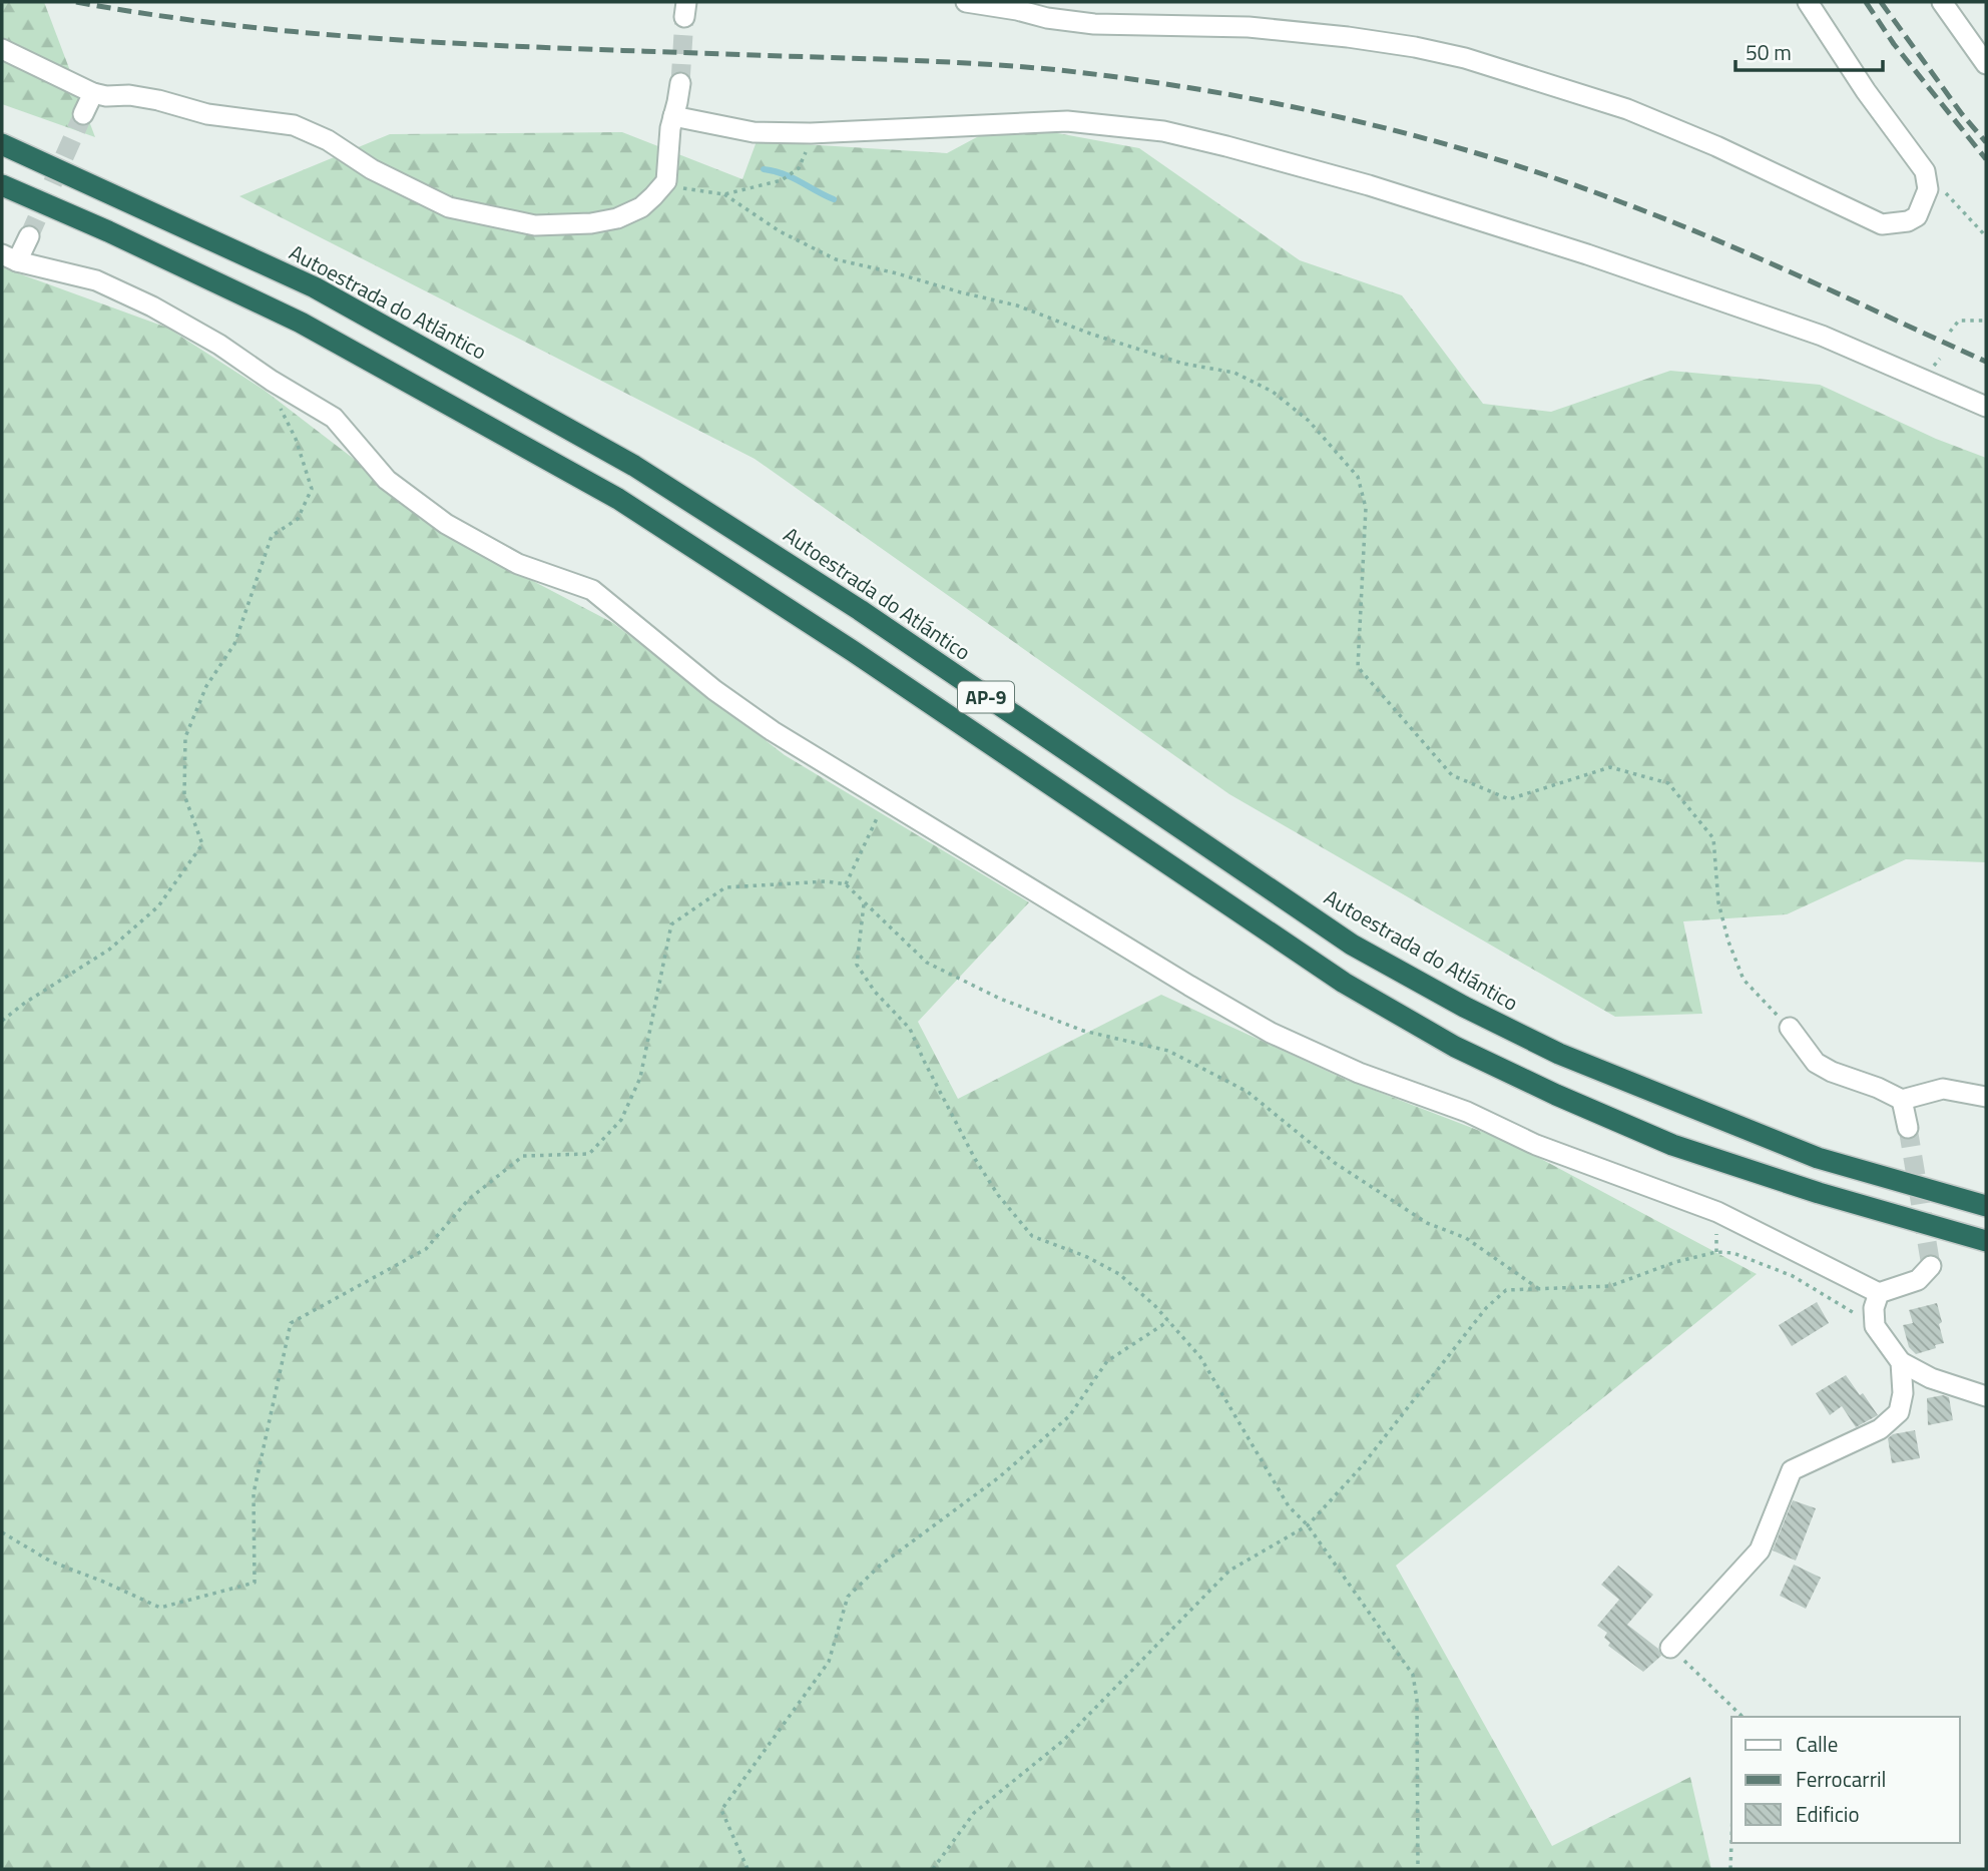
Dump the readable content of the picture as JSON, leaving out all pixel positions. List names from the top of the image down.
{
  "streets": {
    "highway": ["Autoestrada do Atlántico", "AP-9"]
  },
  "legend": ["Calle", "Ferrocarril", "Edificio"],
  "scale_bar": "50 m"
}
